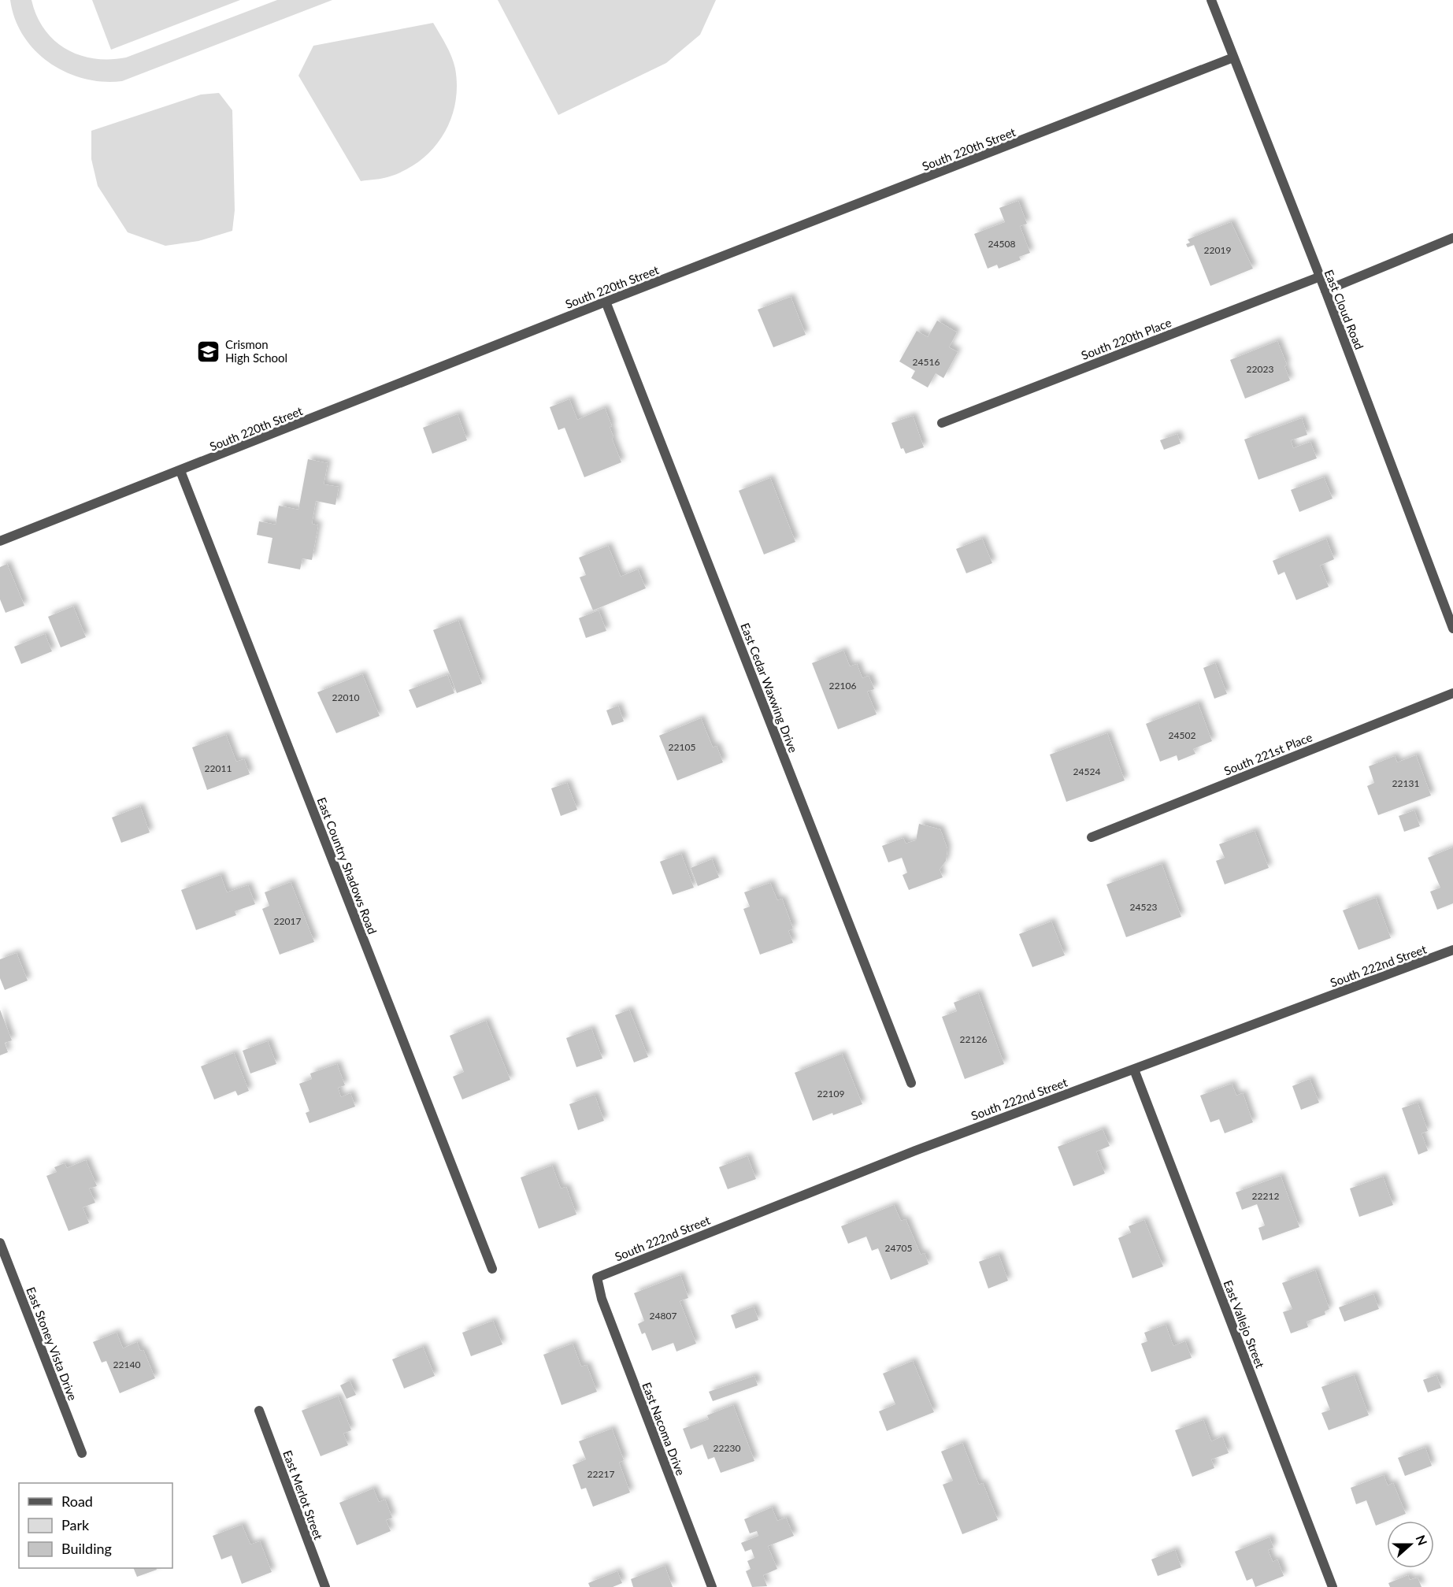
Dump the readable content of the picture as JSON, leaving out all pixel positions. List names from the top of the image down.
{
  "streets": {
    "street": [
      "South 220th Street",
      "East Cloud Road",
      "South 220th Place",
      "East Cedar Waxwing Drive",
      "South 221st Place",
      "East Country Shadows Road",
      "South 222nd Street",
      "East Vallejo Street",
      "East Stoney Vista Drive",
      "East Nacoma Drive",
      "East Merlot Street"
    ]
  },
  "crossings": [
    ["South 220th Street", "East Cloud Road"],
    ["South 220th Street", "East Cedar Waxwing Drive"],
    ["South 220th Street", "East Country Shadows Road"],
    ["East Cloud Road", "South 220th Place"],
    ["South 222nd Street", "East Vallejo Street"],
    ["South 222nd Street", "East Nacoma Drive"]
  ],
  "places": {
    "school or university": ["Crismon High School"]
  },
  "house_numbers": [
    "24508",
    "22019",
    "24516",
    "22023",
    "22106",
    "22010",
    "24502",
    "22105",
    "22011",
    "24524",
    "22131",
    "24523",
    "22017",
    "22126",
    "22109",
    "22212",
    "24705",
    "24807",
    "22140",
    "22230",
    "22217"
  ],
  "legend": ["Road", "Park", "Building"],
  "north": "right"
}
